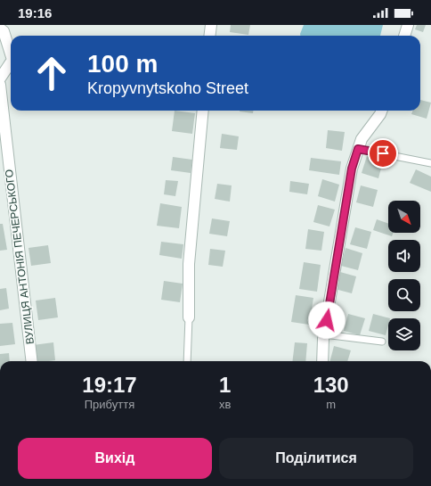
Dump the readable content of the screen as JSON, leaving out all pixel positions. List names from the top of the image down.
{
  "streets": {
    "street": ["ВУЛИЦЯ АНТОНІЯ ПЕЧЕРСЬКОГО"]
  },
  "north": "bottom right",
  "page": {
    "status": "19:16",
    "turn": ["100 m", "Kropyvnytskoho Street"],
    "eta": [
      "19:17",
      "Прибуття",
      "1",
      "хв",
      "130",
      "m"
    ],
    "buttons": ["Вихід", "Поділитися"]
  }
}
